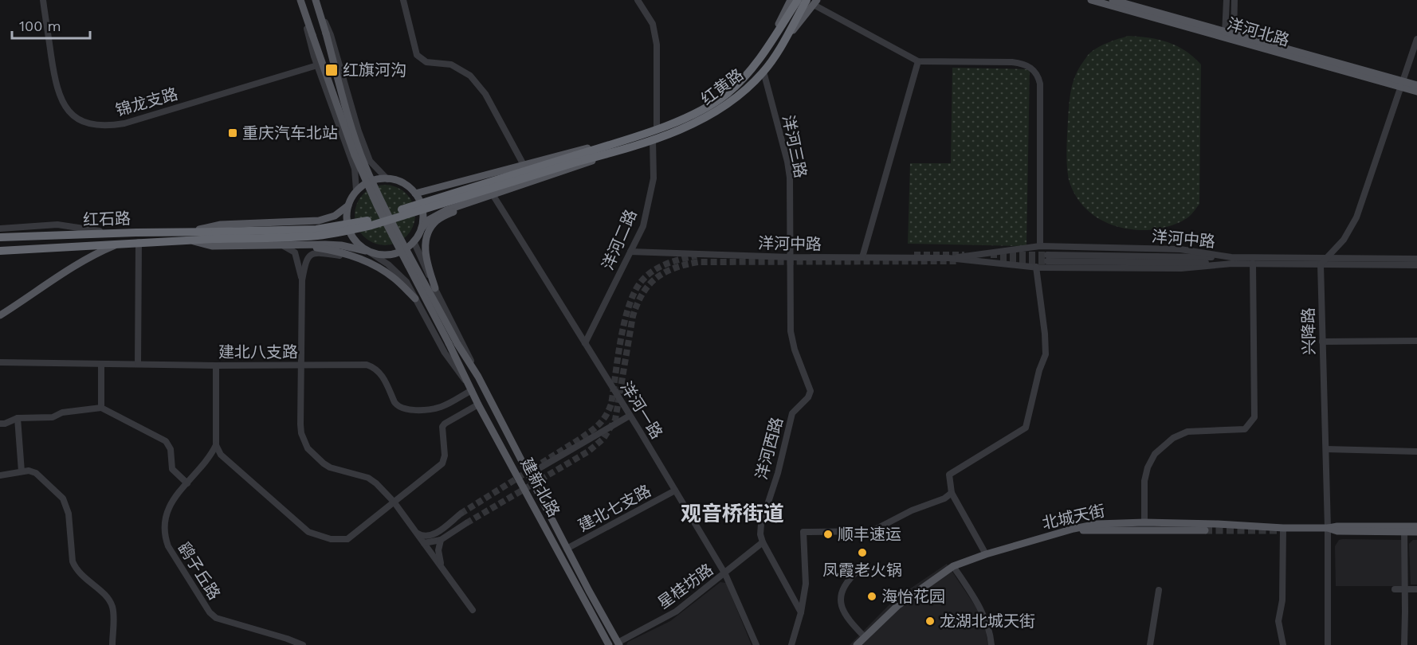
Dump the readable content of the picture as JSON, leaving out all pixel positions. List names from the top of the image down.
{
  "streets": {
    "highway": ["红黄路", "红石路"],
    "main road": ["洋河北路", "建新北路", "北城天街"],
    "street": [
      "锦龙支路",
      "洋河三路",
      "洋河中路",
      "洋河二路",
      "兴降路",
      "建北八支路",
      "洋河一路",
      "洋河西路",
      "建北七支路",
      "鹞子丘路",
      "星桂坊路"
    ]
  },
  "crossings": [
    ["红黄路", "洋河三路"],
    ["红黄路", "红石路"],
    ["红黄路", "洋河二路"],
    ["洋河三路", "洋河中路"],
    ["洋河三路", "洋河西路"],
    ["洋河中路", "洋河二路"],
    ["洋河中路", "兴降路"],
    ["洋河中路", "洋河西路"],
    ["洋河二路", "洋河一路"],
    ["兴降路", "北城天街"],
    ["建北八支路", "建新北路"],
    ["洋河一路", "建北七支路"],
    ["洋河一路", "星桂坊路"],
    ["洋河西路", "星桂坊路"],
    ["建新北路", "建北七支路"],
    ["建新北路", "星桂坊路"]
  ],
  "districts": ["观音桥街道"],
  "places": {
    "transit": ["红旗河沟", "重庆汽车北站"],
    "other": [
      "顺丰速运",
      "凤霞老火锅",
      "海怡花园",
      "龙湖北城天街"
    ]
  },
  "scale_bar": "100 m"
}
